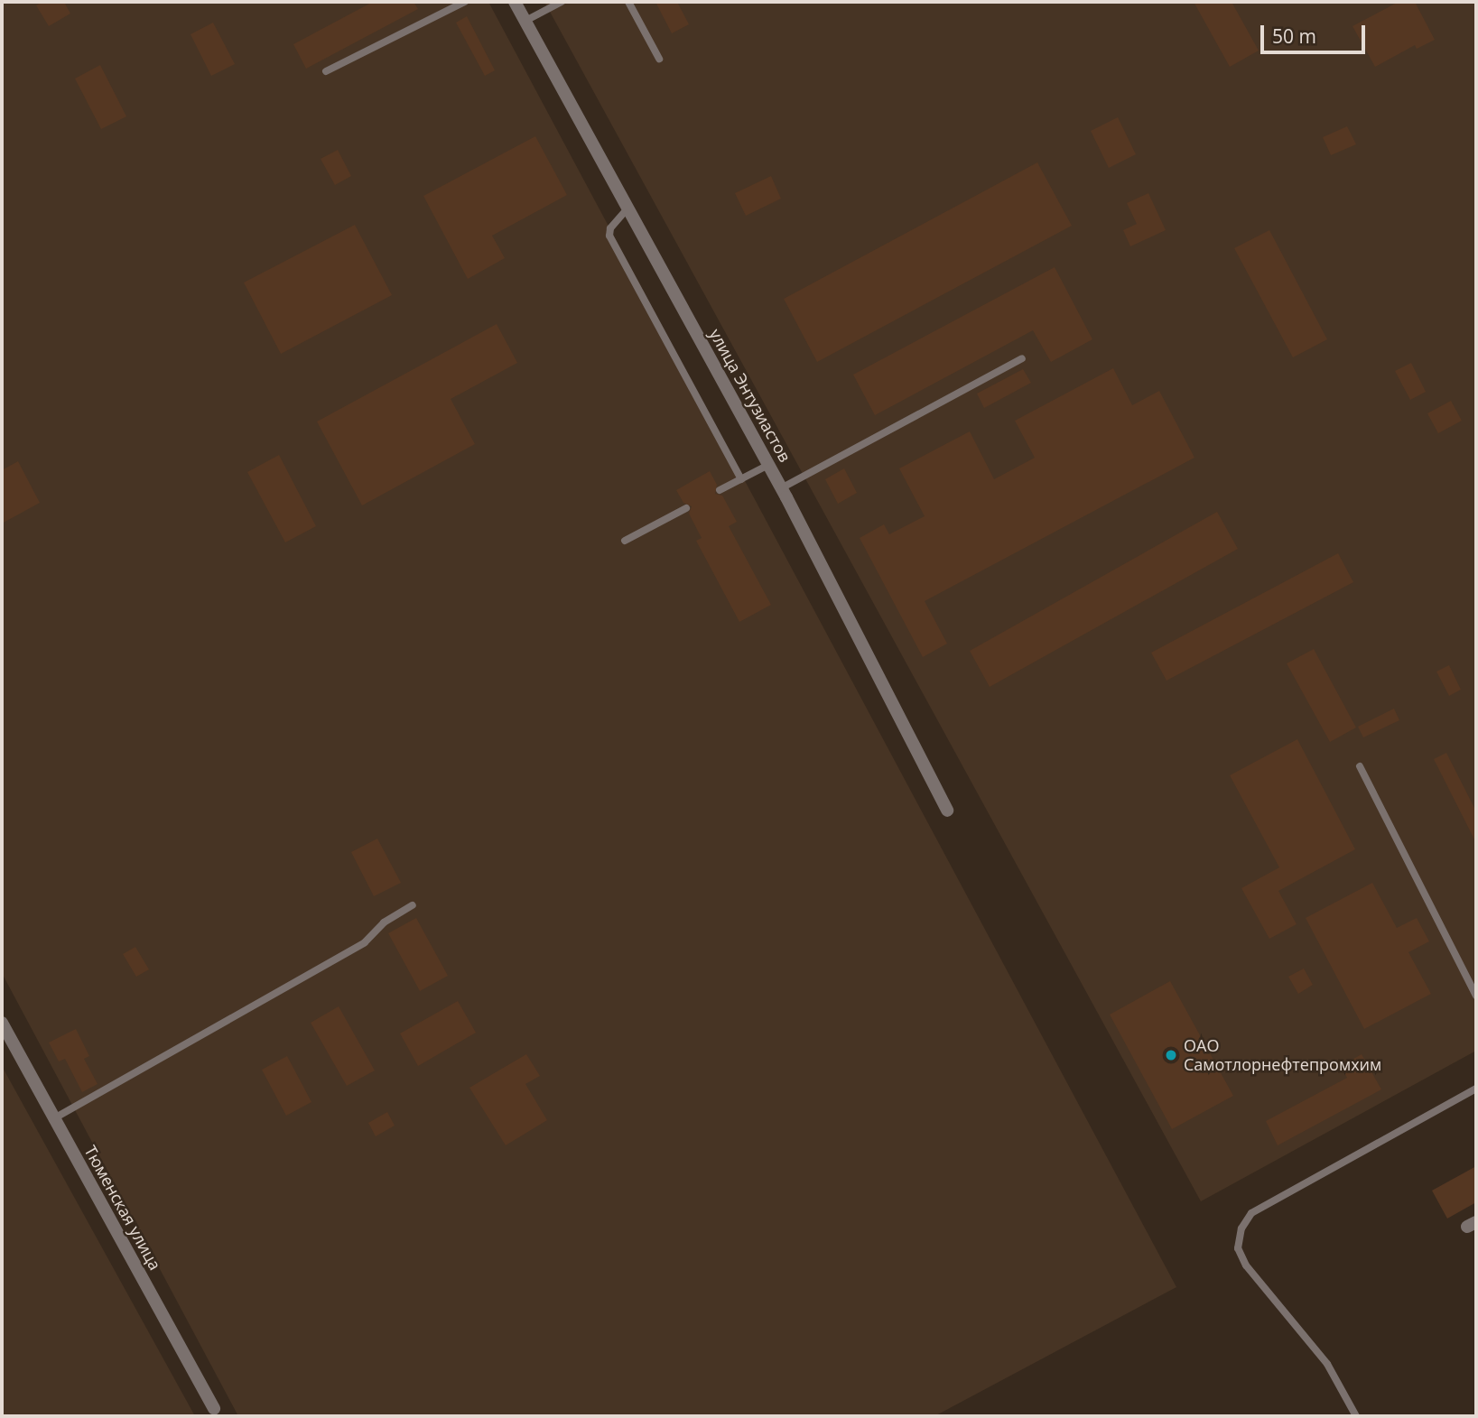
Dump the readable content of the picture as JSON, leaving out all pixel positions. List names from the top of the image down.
{
  "streets": {
    "street": ["улица Энтузиастов", "Тюменская улица"]
  },
  "places": ["ОАО Самотлорнефтепромхим"],
  "scale_bar": "50 m"
}
